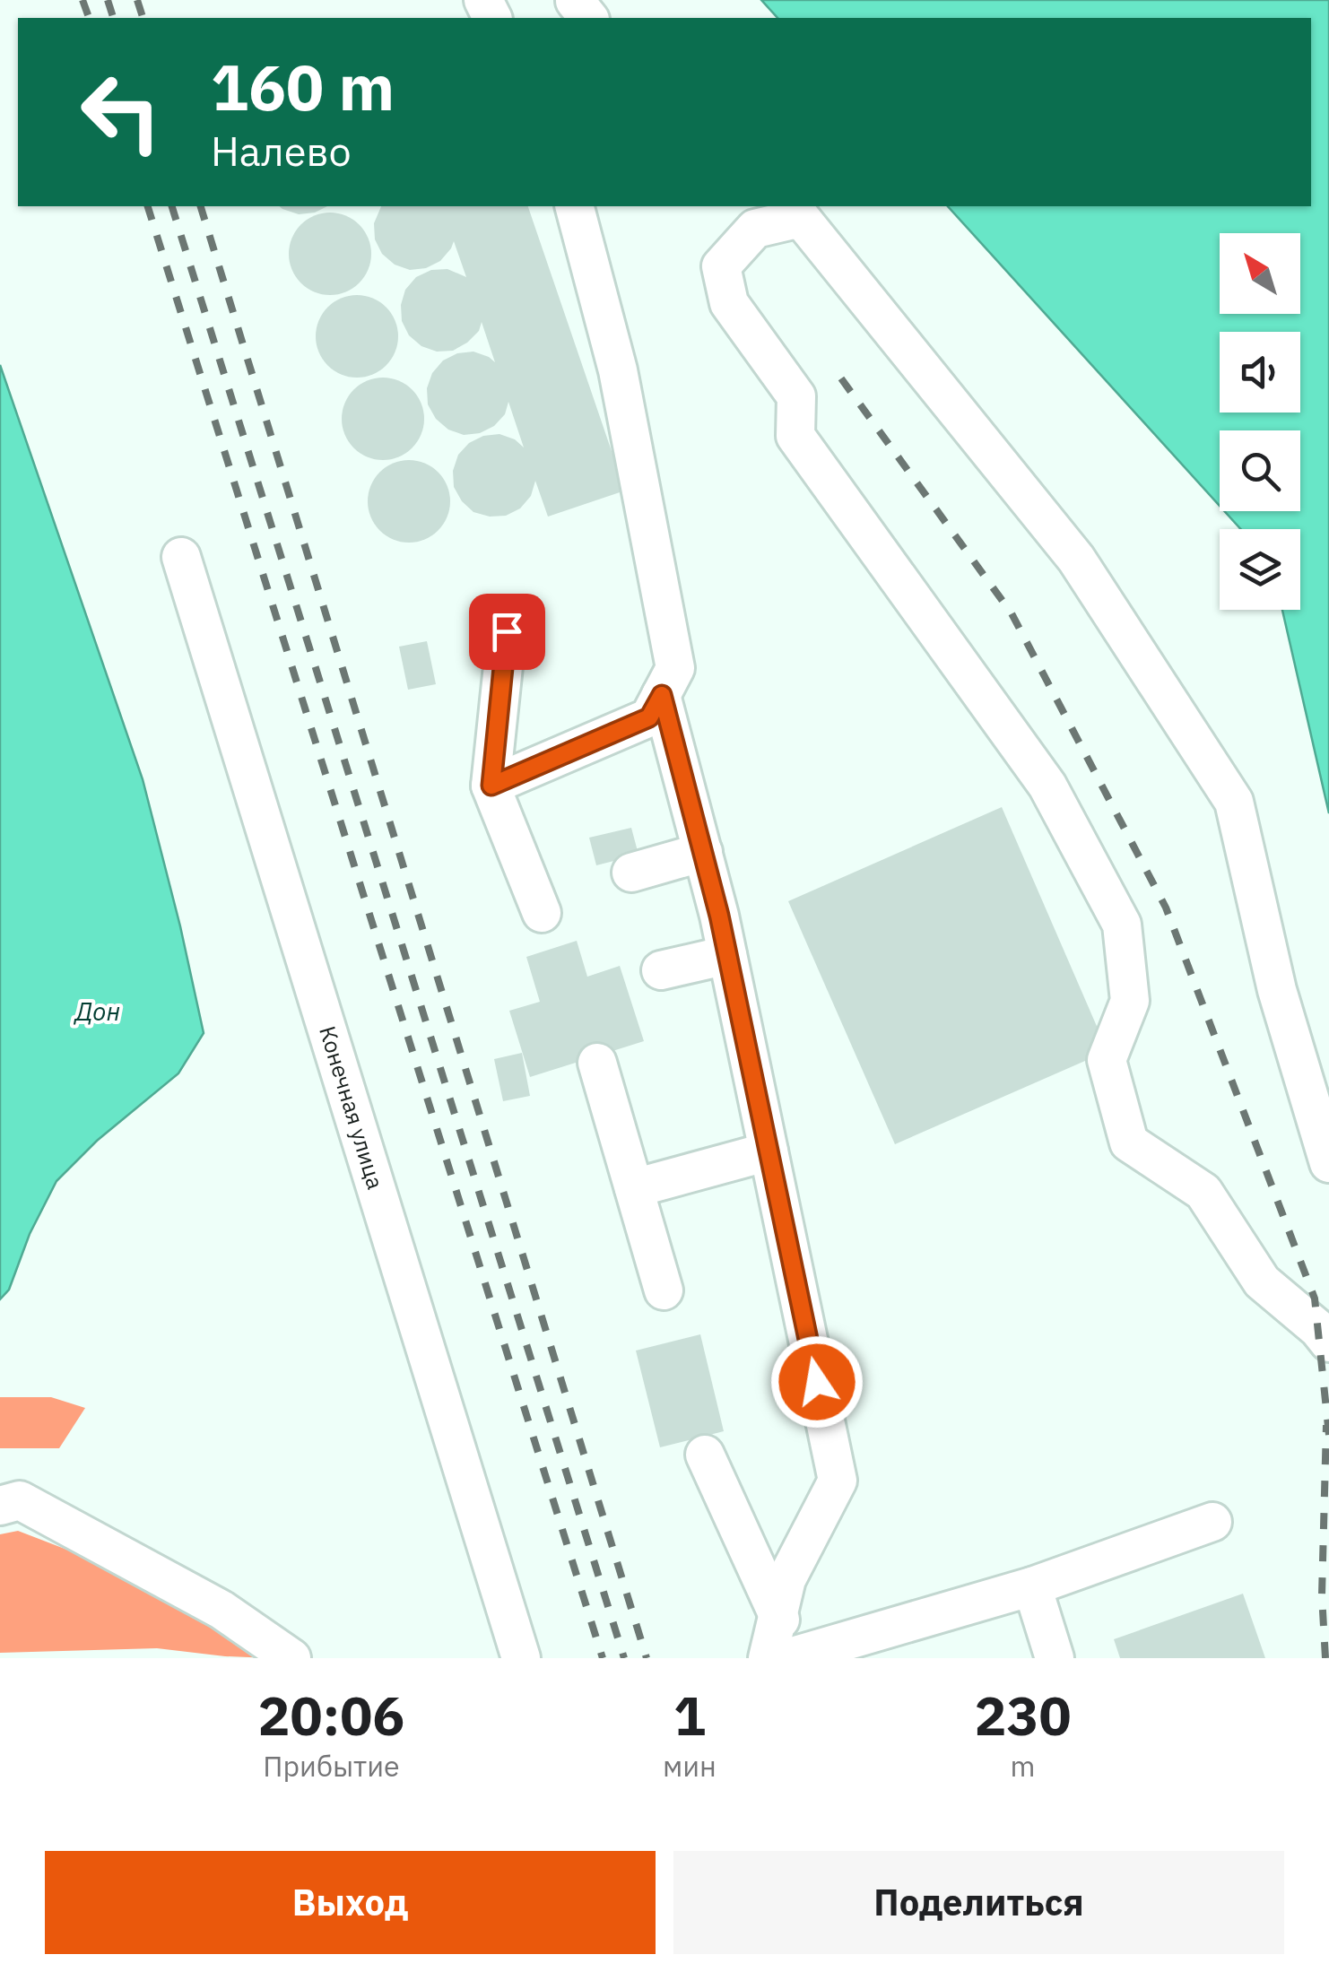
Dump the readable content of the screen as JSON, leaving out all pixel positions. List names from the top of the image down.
{
  "streets": {
    "lane": ["Конечная улица"]
  },
  "water": ["Дон"],
  "north": "top left",
  "page": {
    "turn": ["160 m", "Налево"],
    "eta": [
      "20:06",
      "Прибытие",
      "1",
      "мин",
      "230",
      "m"
    ],
    "buttons": ["Выход", "Поделиться"]
  }
}
